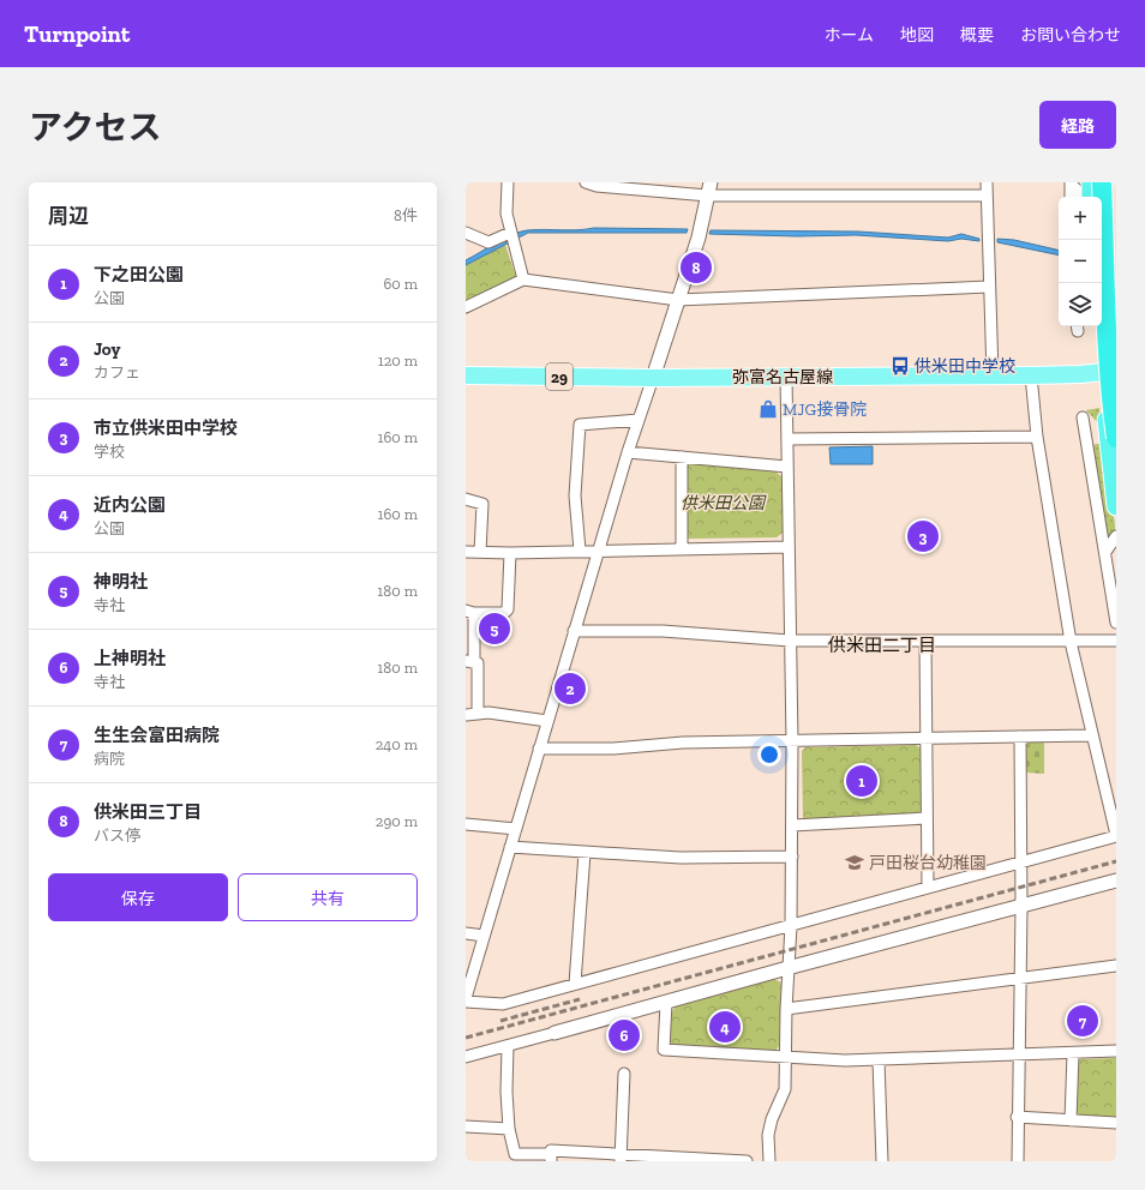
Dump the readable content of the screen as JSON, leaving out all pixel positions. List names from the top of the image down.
{
  "streets": {
    "main road": ["29", "弥富名古屋線"]
  },
  "districts": ["供米田二丁目"],
  "parks": ["供米田公園"],
  "places": {
    "bus stop": ["供米田中学校"],
    "shop": ["MJG接骨院"],
    "school or university": ["戸田桜台幼稚園"]
  },
  "page": {
    "header": "Turnpoint",
    "nav": [
      "ホーム",
      "地図",
      "概要",
      "お問い合わせ"
    ],
    "title": "アクセス",
    "buttons": [
      "経路",
      ["保存", "共有"]
    ],
    "heading": ["周辺", "8件"],
    "map_buttons": ["+", "−"],
    "list": [
      {
        "mark": "1",
        "name": "下之田公園",
        "note": "公園",
        "value": "60 m"
      },
      {
        "mark": "2",
        "name": "Joy",
        "note": "カフェ",
        "value": "120 m"
      },
      {
        "mark": "3",
        "name": "市立供米田中学校",
        "note": "学校",
        "value": "160 m"
      },
      {
        "mark": "4",
        "name": "近内公園",
        "note": "公園",
        "value": "160 m"
      },
      {
        "mark": "5",
        "name": "神明社",
        "note": "寺社",
        "value": "180 m"
      },
      {
        "mark": "6",
        "name": "上神明社",
        "note": "寺社",
        "value": "180 m"
      },
      {
        "mark": "7",
        "name": "生生会富田病院",
        "note": "病院",
        "value": "240 m"
      },
      {
        "mark": "8",
        "name": "供米田三丁目",
        "note": "バス停",
        "value": "290 m"
      }
    ],
    "pins": [
      "8",
      "3",
      "5",
      "2",
      "1",
      "7",
      "4",
      "6"
    ]
  }
}
